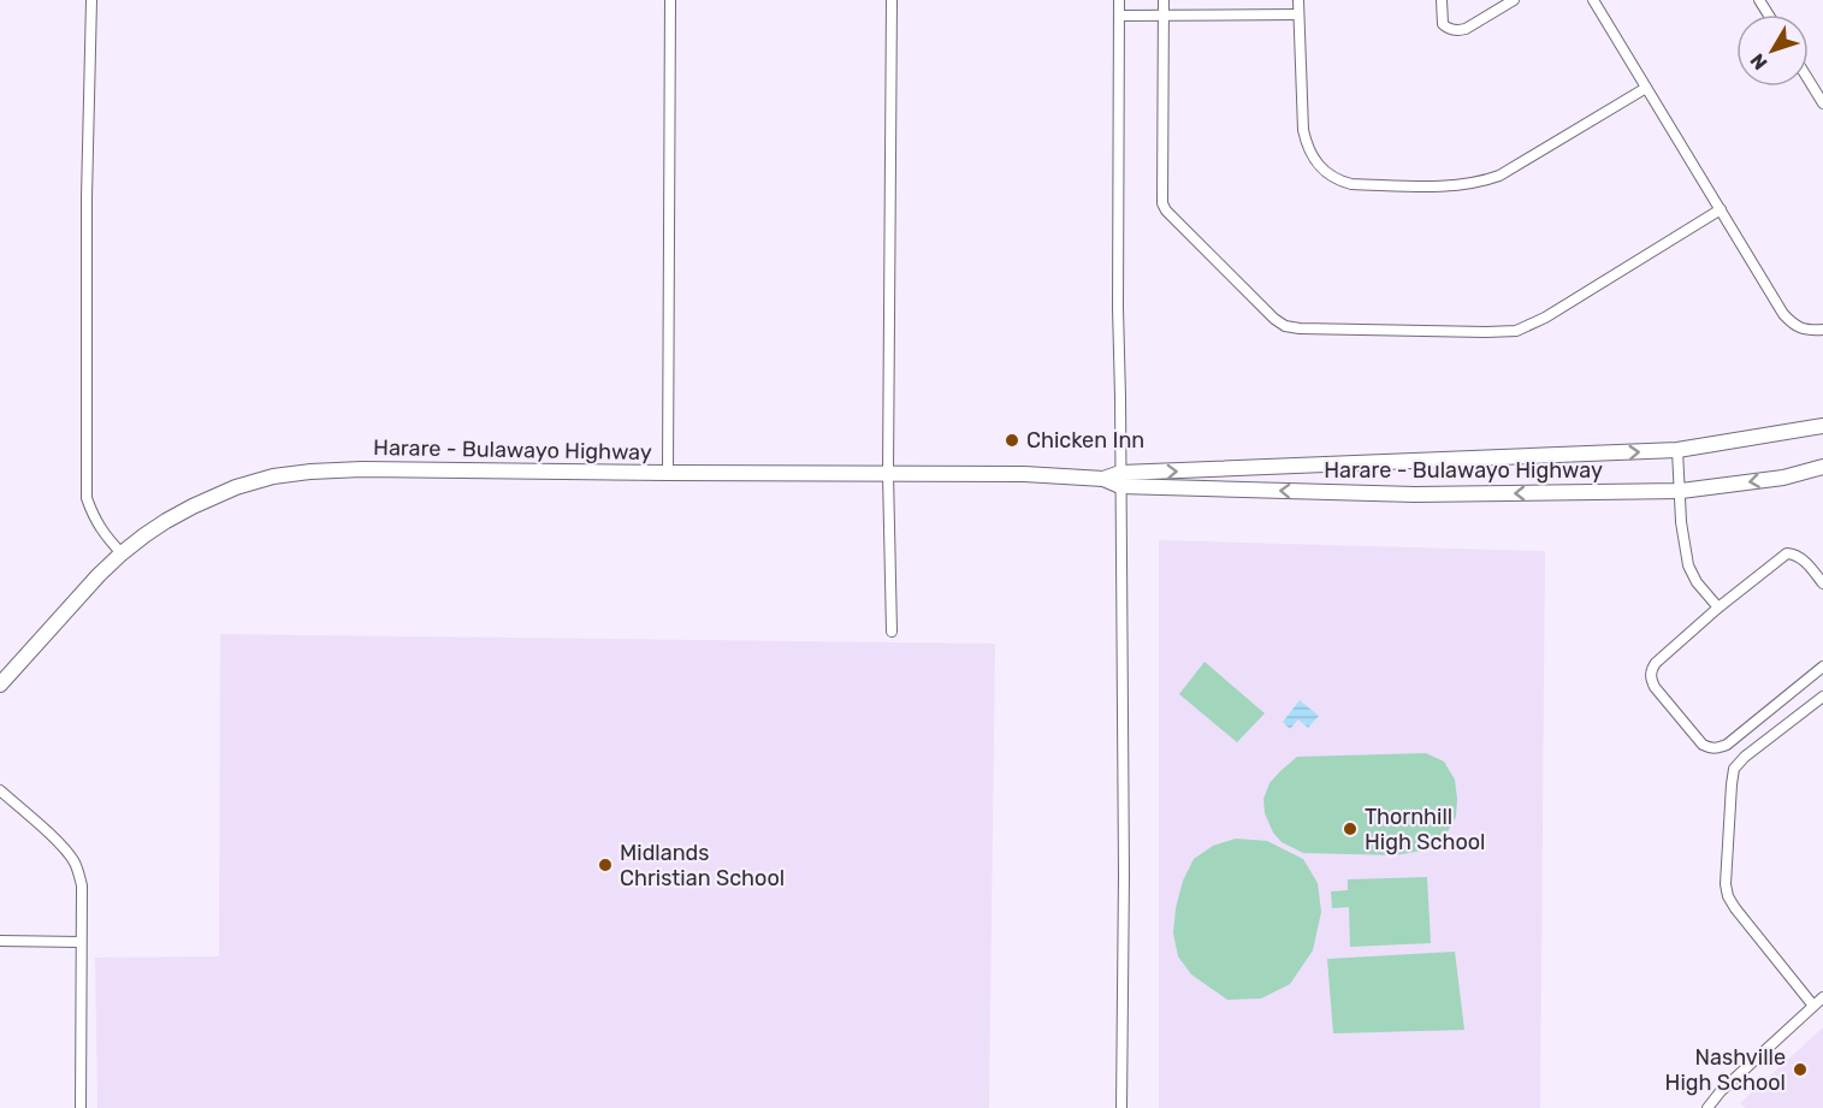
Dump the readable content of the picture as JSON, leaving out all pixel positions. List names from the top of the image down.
{
  "streets": {
    "highway": ["Harare - Bulawayo Highway"]
  },
  "places": [
    "Chicken Inn",
    "Thornhill High School",
    "Midlands Christian School",
    "Nashville High School"
  ],
  "north": "bottom left"
}
